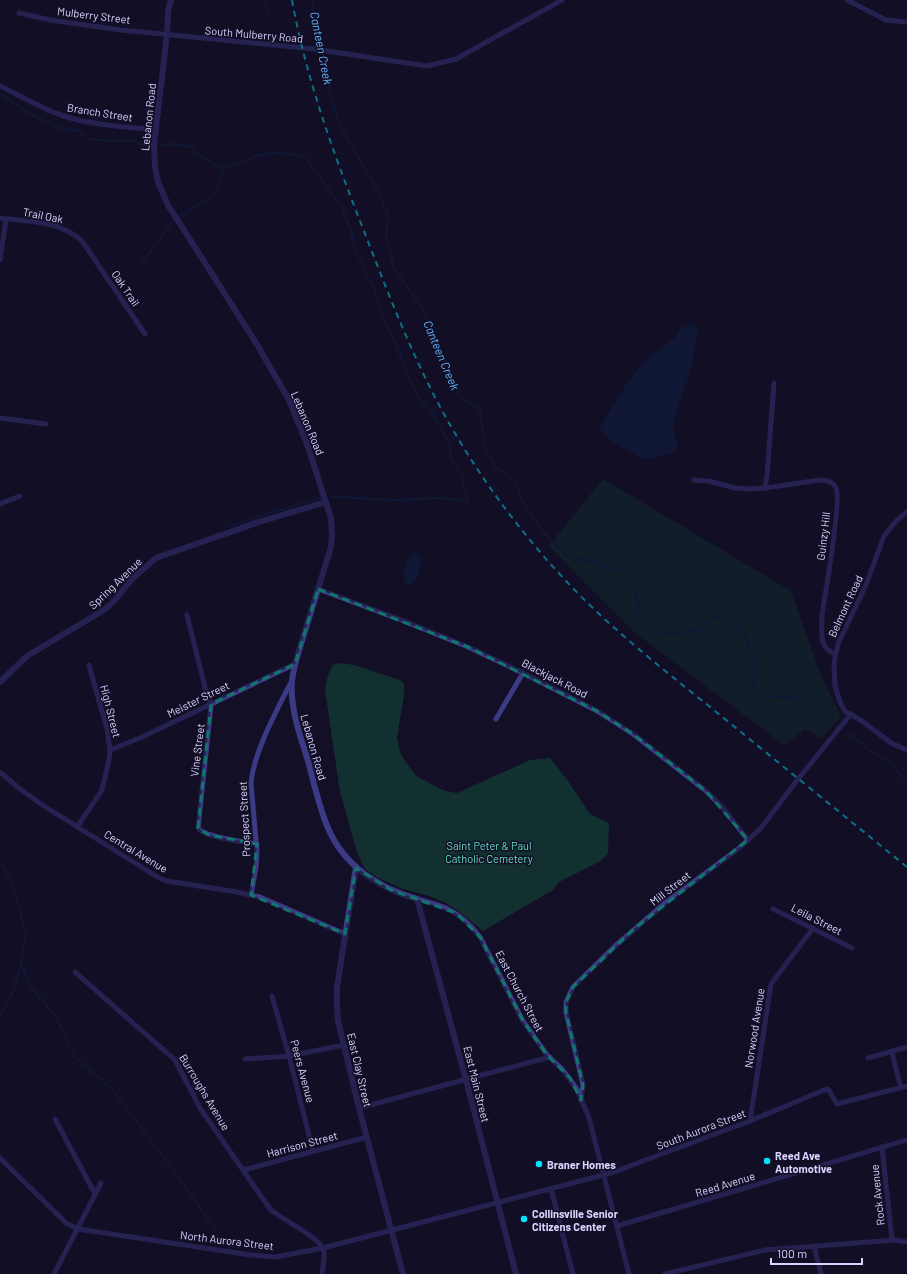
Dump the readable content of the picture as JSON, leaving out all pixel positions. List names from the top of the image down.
{
  "streets": {
    "street": [
      "Mulberry Street",
      "South Mulberry Road",
      "Branch Street",
      "Lebanon Road",
      "Trail Oak",
      "Oak Trail",
      "Guinzy Hill",
      "Spring Avenue",
      "Belmont Road",
      "Blackjack Road",
      "Meister Street",
      "High Street",
      "Vine Street",
      "Prospect Street",
      "Central Avenue",
      "Mill Street",
      "Leila Street",
      "East Church Street",
      "Norwood Avenue",
      "East Clay Street",
      "Peers Avenue",
      "East Main Street",
      "Burroughs Avenue",
      "South Aurora Street",
      "Harrison Street",
      "Reed Avenue",
      "Rock Avenue",
      "North Aurora Street"
    ]
  },
  "crossings": [
    ["Mulberry Street", "South Mulberry Road"],
    ["Mulberry Street", "Lebanon Road"],
    ["South Mulberry Road", "Lebanon Road"],
    ["Branch Street", "Lebanon Road"],
    ["Lebanon Road", "Spring Avenue"],
    ["Lebanon Road", "Blackjack Road"],
    ["Lebanon Road", "Meister Street"],
    ["Lebanon Road", "Prospect Street"],
    ["Lebanon Road", "East Church Street"],
    ["Lebanon Road", "East Clay Street"],
    ["Trail Oak", "Oak Trail"],
    ["Guinzy Hill", "Belmont Road"],
    ["Belmont Road", "Mill Street"],
    ["Blackjack Road", "Mill Street"],
    ["Meister Street", "High Street"],
    ["Meister Street", "Vine Street"],
    ["High Street", "Central Avenue"],
    ["Vine Street", "Prospect Street"],
    ["Prospect Street", "Central Avenue"],
    ["Central Avenue", "East Clay Street"],
    ["Mill Street", "East Church Street"],
    ["Leila Street", "Norwood Avenue"],
    ["East Church Street", "East Clay Street"],
    ["East Church Street", "East Main Street"],
    ["East Church Street", "South Aurora Street"],
    ["East Church Street", "Reed Avenue"],
    ["Norwood Avenue", "South Aurora Street"],
    ["East Clay Street", "Harrison Street"],
    ["East Clay Street", "North Aurora Street"],
    ["Peers Avenue", "Harrison Street"],
    ["East Main Street", "South Aurora Street"],
    ["East Main Street", "North Aurora Street"],
    ["Burroughs Avenue", "Harrison Street"],
    ["Burroughs Avenue", "North Aurora Street"],
    ["South Aurora Street", "North Aurora Street"],
    ["Reed Avenue", "Rock Avenue"]
  ],
  "water": ["Canteen Creek"],
  "parks": ["Saint Peter & Paul Catholic Cemetery"],
  "places": ["Reed Ave Automotive", "Braner Homes", "Collinsville Senior Citizens Center"],
  "scale_bar": "100 m"
}
